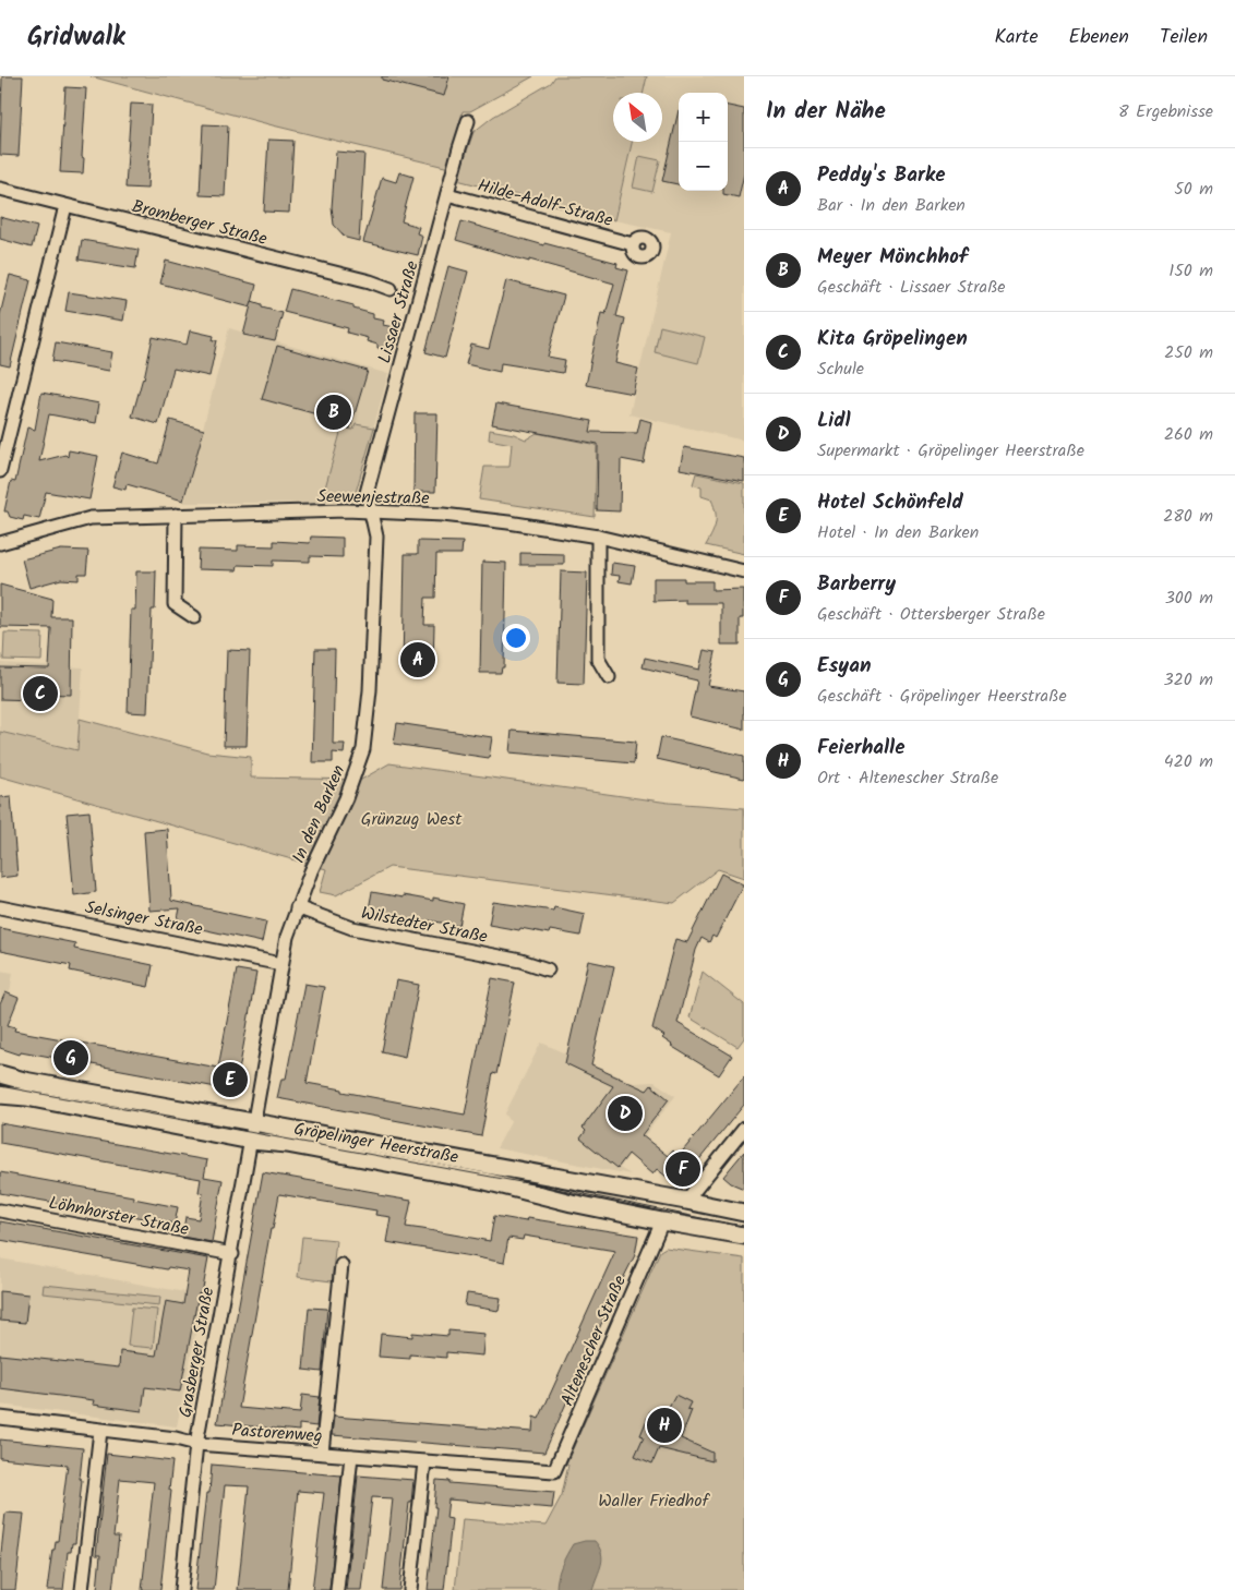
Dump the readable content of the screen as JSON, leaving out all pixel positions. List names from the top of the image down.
{
  "streets": {
    "main road": ["Gröpelinger Heerstraße"],
    "street": [
      "Hilde-Adolf-Straße",
      "Bromberger Straße",
      "Lissaer Straße",
      "Seewenjestraße",
      "In den Barken",
      "Selsinger Straße",
      "Wilstedter Straße",
      "Löhnhorster Straße",
      "Altenescher Straße",
      "Grasberger Straße",
      "Pastorenweg"
    ]
  },
  "crossings": [
    ["Hilde-Adolf-Straße", "Lissaer Straße"],
    ["Lissaer Straße", "Seewenjestraße"],
    ["Lissaer Straße", "In den Barken"],
    ["Seewenjestraße", "In den Barken"],
    ["In den Barken", "Selsinger Straße"],
    ["In den Barken", "Wilstedter Straße"],
    ["In den Barken", "Gröpelinger Heerstraße"],
    ["In den Barken", "Grasberger Straße"],
    ["Gröpelinger Heerstraße", "Altenescher Straße"],
    ["Gröpelinger Heerstraße", "Grasberger Straße"],
    ["Löhnhorster Straße", "Grasberger Straße"],
    ["Altenescher Straße", "Pastorenweg"],
    ["Grasberger Straße", "Pastorenweg"]
  ],
  "parks": ["Grünzug West", "Waller Friedhof"],
  "north": "top left",
  "page": {
    "header": "Gridwalk",
    "nav": ["Karte", "Ebenen", "Teilen"],
    "heading": ["In der Nähe", "8 Ergebnisse"],
    "map_buttons": ["+", "−"],
    "list": [
      {
        "mark": "A",
        "name": "Peddy's Barke",
        "note": "Bar · In den Barken",
        "value": "50 m"
      },
      {
        "mark": "B",
        "name": "Meyer Mönchhof",
        "note": "Geschäft · Lissaer Straße",
        "value": "150 m"
      },
      {
        "mark": "C",
        "name": "Kita Gröpelingen",
        "note": "Schule",
        "value": "250 m"
      },
      {
        "mark": "D",
        "name": "Lidl",
        "note": "Supermarkt · Gröpelinger Heerstraße",
        "value": "260 m"
      },
      {
        "mark": "E",
        "name": "Hotel Schönfeld",
        "note": "Hotel · In den Barken",
        "value": "280 m"
      },
      {
        "mark": "F",
        "name": "Barberry",
        "note": "Geschäft · Ottersberger Straße",
        "value": "300 m"
      },
      {
        "mark": "G",
        "name": "Esyan",
        "note": "Geschäft · Gröpelinger Heerstraße",
        "value": "320 m"
      },
      {
        "mark": "H",
        "name": "Feierhalle",
        "note": "Ort · Altenescher Straße",
        "value": "420 m"
      }
    ],
    "pins": [
      "B",
      "A",
      "C",
      "G",
      "E",
      "D",
      "F",
      "H"
    ]
  }
}
